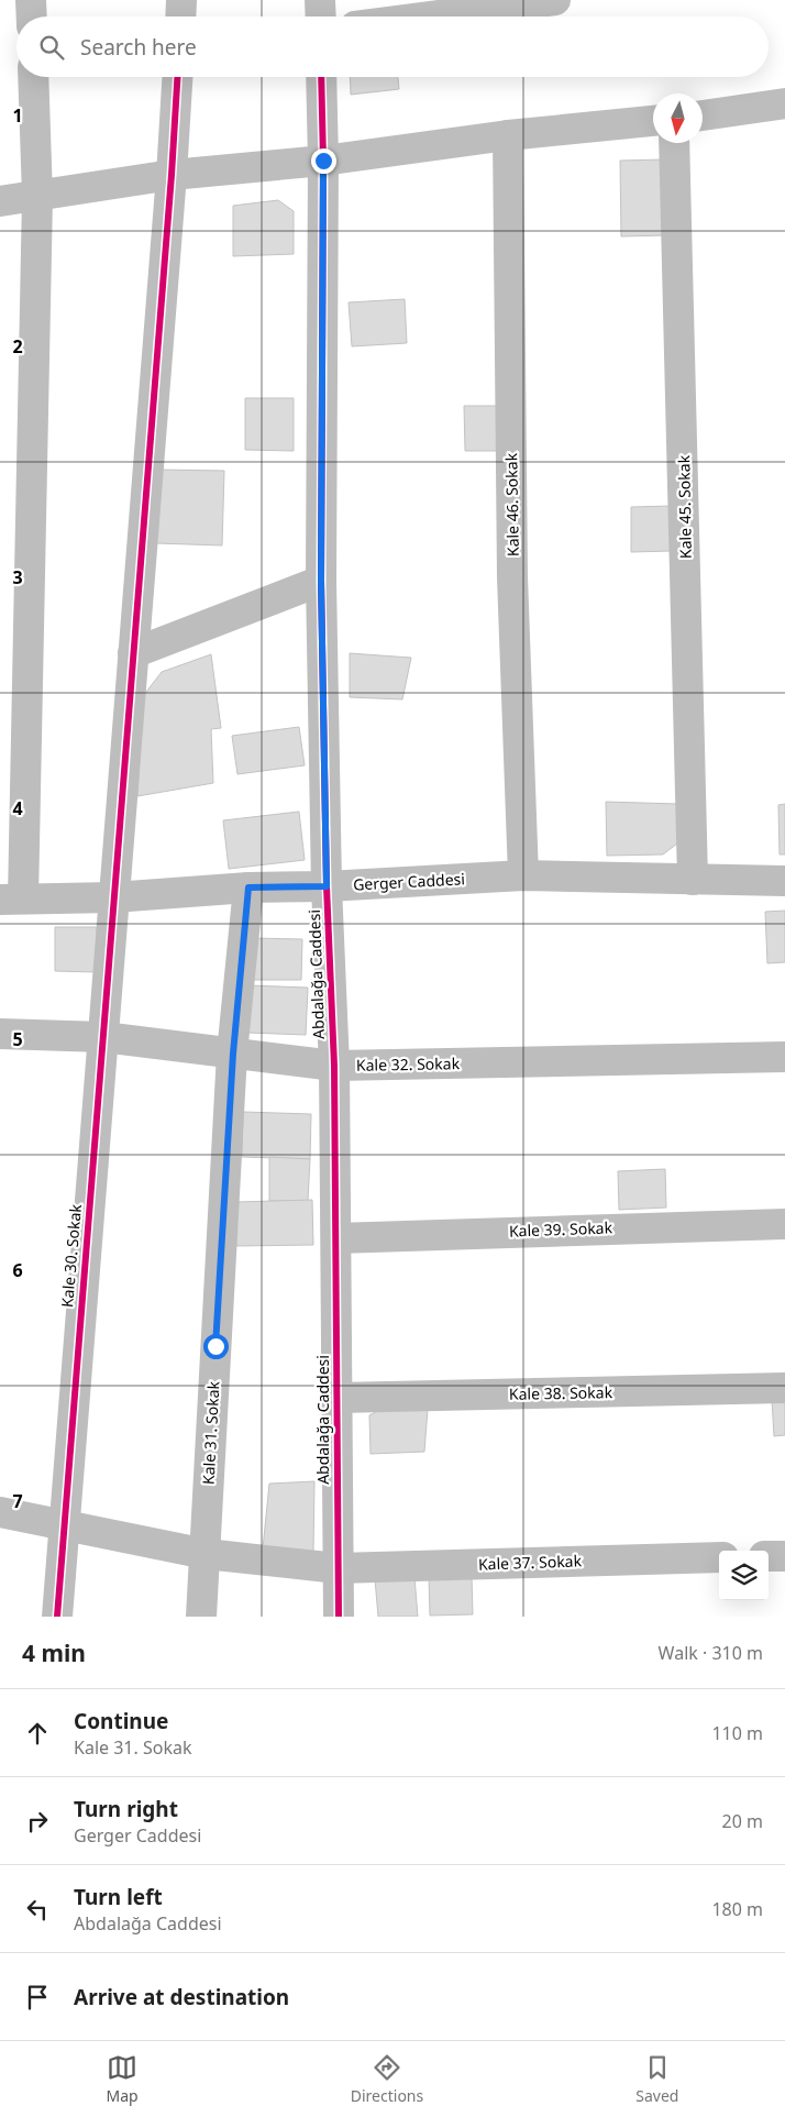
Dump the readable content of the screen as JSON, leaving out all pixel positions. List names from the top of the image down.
{
  "streets": {
    "street": [
      "Kale 46. Sokak",
      "Kale 45. Sokak",
      "Gerger Caddesi",
      "Abdalağa Caddesi",
      "Kale 32. Sokak",
      "Kale 39. Sokak",
      "Kale 30. Sokak",
      "Kale 38. Sokak",
      "Kale 31. Sokak",
      "Kale 37. Sokak"
    ]
  },
  "crossings": [
    ["Kale 46. Sokak", "Gerger Caddesi"],
    ["Kale 45. Sokak", "Gerger Caddesi"],
    ["Gerger Caddesi", "Abdalağa Caddesi"],
    ["Gerger Caddesi", "Kale 30. Sokak"],
    ["Gerger Caddesi", "Kale 31. Sokak"],
    ["Abdalağa Caddesi", "Kale 32. Sokak"],
    ["Abdalağa Caddesi", "Kale 39. Sokak"],
    ["Abdalağa Caddesi", "Kale 38. Sokak"],
    ["Abdalağa Caddesi", "Kale 37. Sokak"],
    ["Kale 32. Sokak", "Kale 30. Sokak"],
    ["Kale 32. Sokak", "Kale 31. Sokak"],
    ["Kale 30. Sokak", "Kale 37. Sokak"],
    ["Kale 31. Sokak", "Kale 37. Sokak"]
  ],
  "north": "bottom",
  "page": {
    "search": "Search here",
    "heading": ["4 min", "Walk · 310 m"],
    "list": [
      ["Continue", "Kale 31. Sokak", "110 m"],
      ["Turn right", "Gerger Caddesi", "20 m"],
      ["Turn left", "Abdalağa Caddesi", "180 m"],
      "Arrive at destination"
    ],
    "nav": ["Map", "Directions", "Saved"]
  },
  "grid": {
    "rows": [
      "1",
      "2",
      "3",
      "4",
      "5",
      "6",
      "7"
    ]
  }
}
